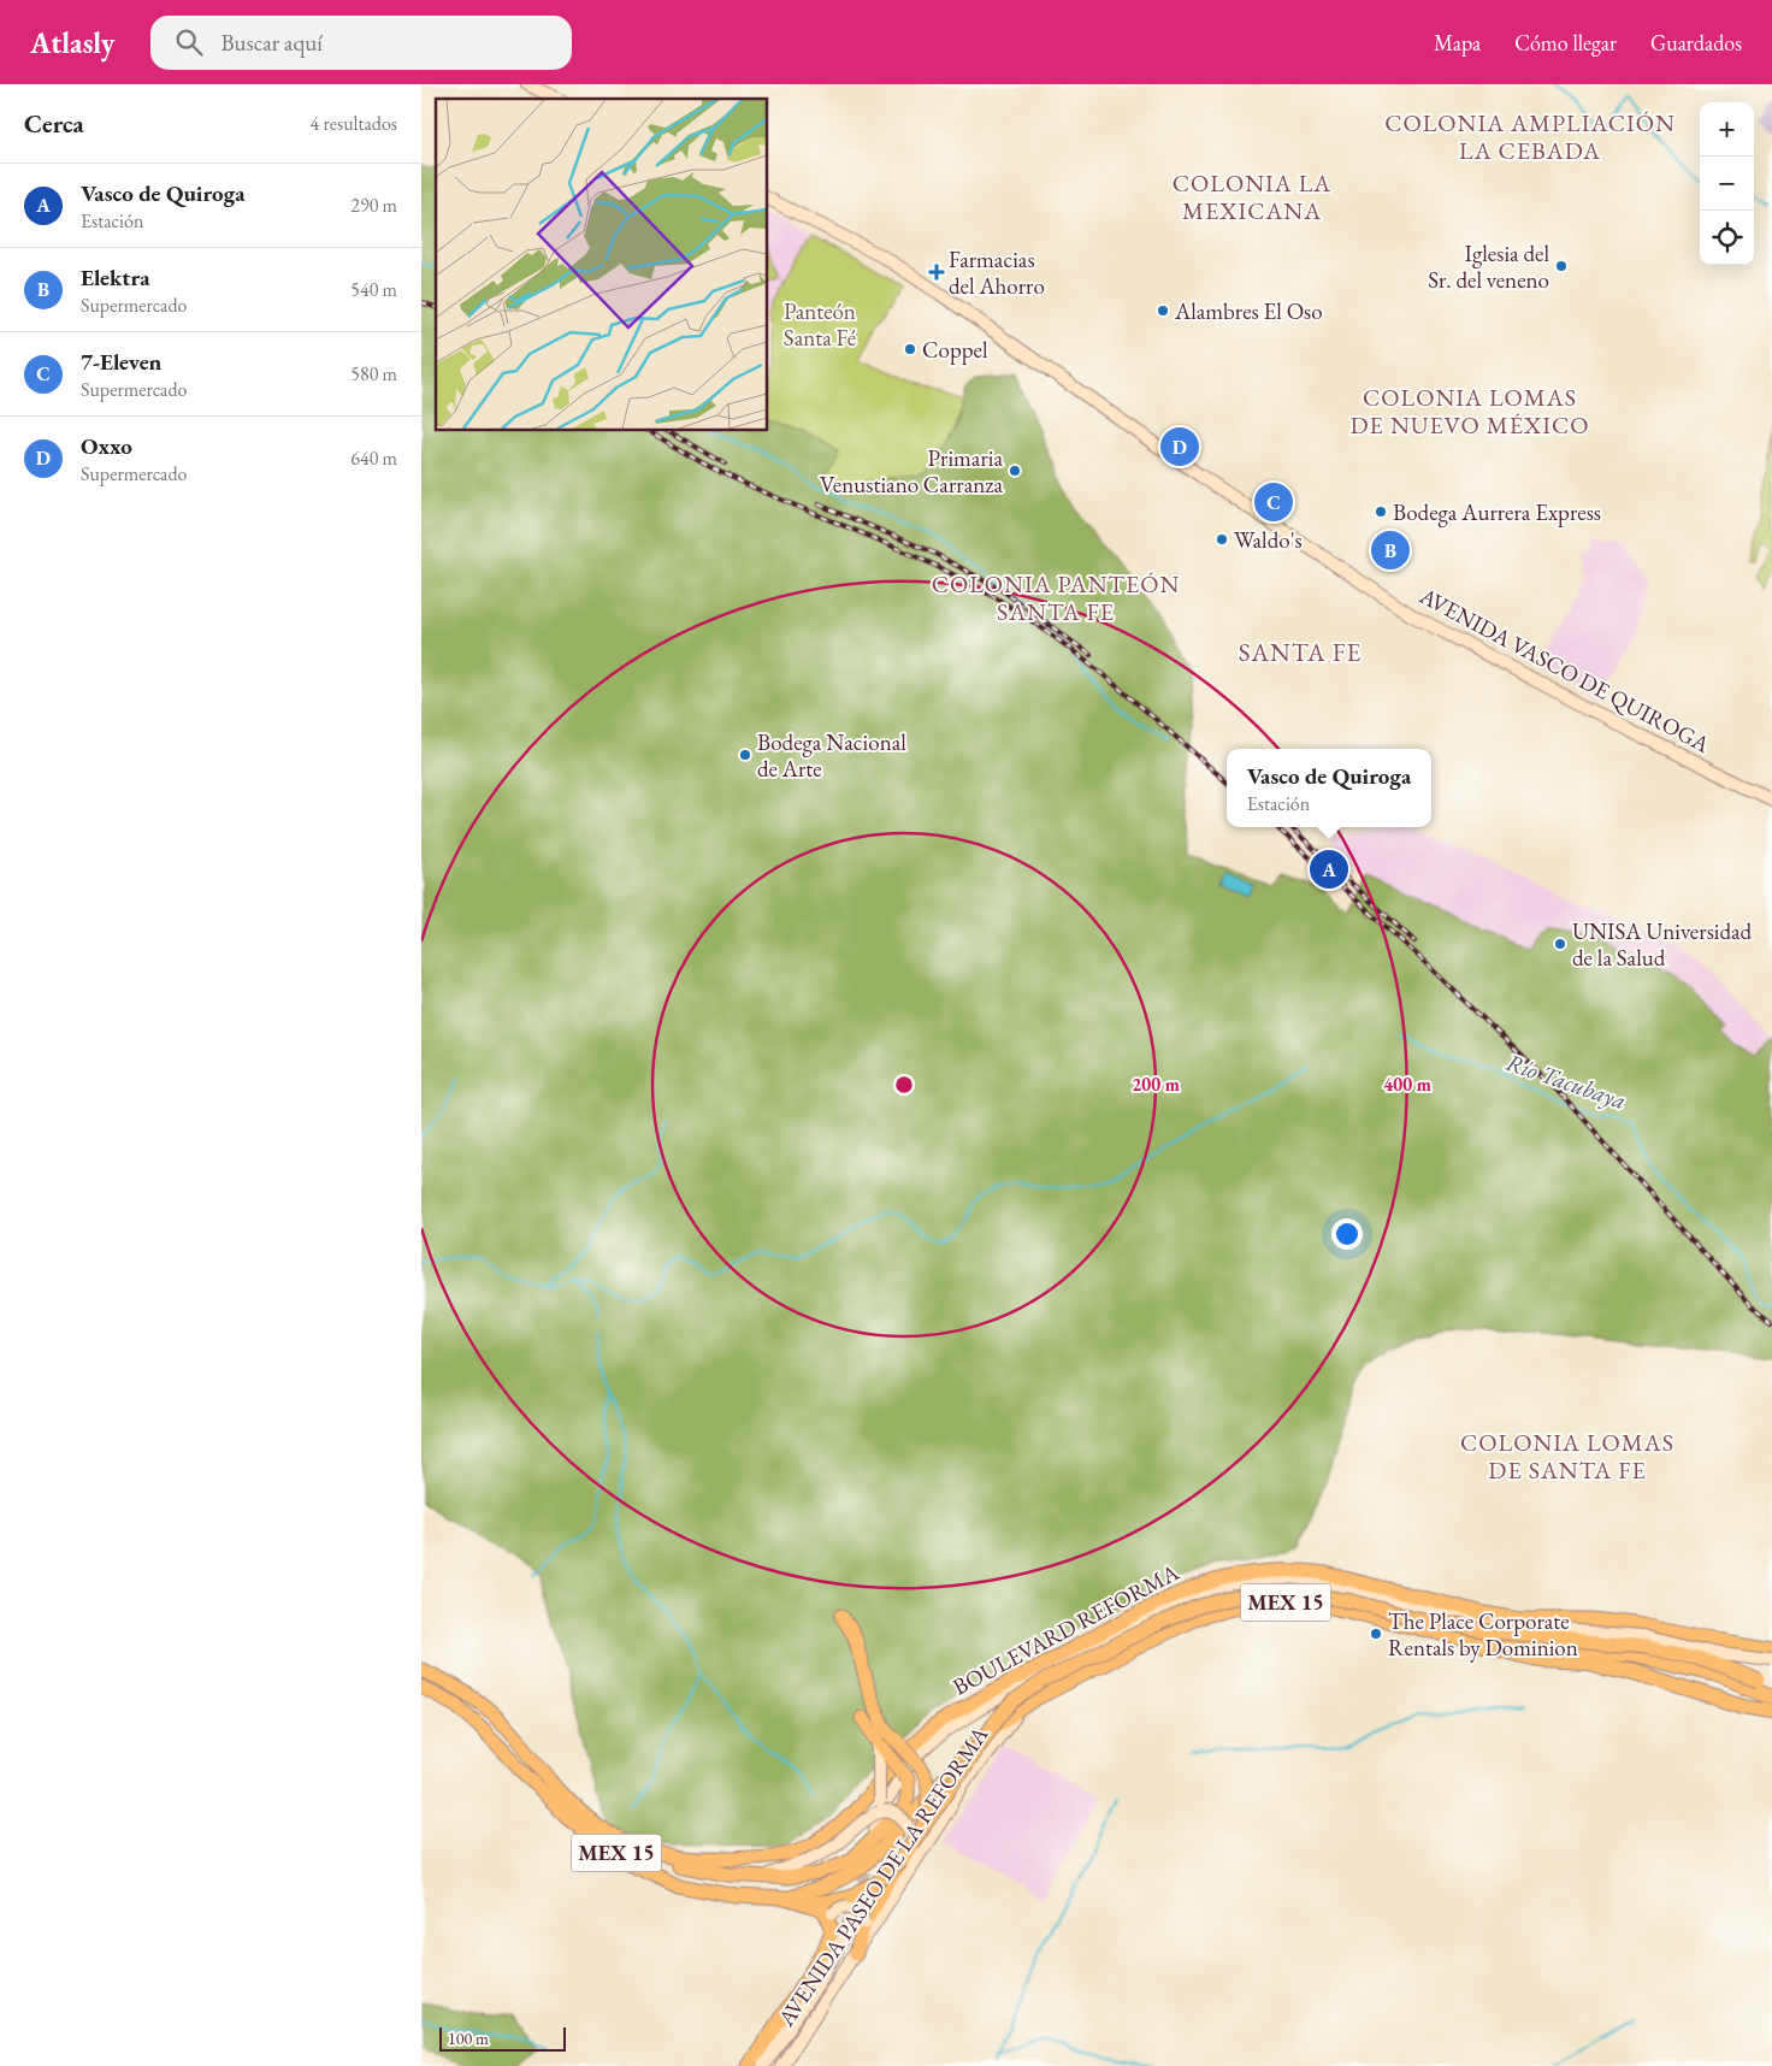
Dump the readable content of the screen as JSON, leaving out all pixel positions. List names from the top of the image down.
{
  "streets": {
    "highway": ["BOULEVARD REFORMA"],
    "main road": ["AVENIDA VASCO DE QUIROGA", "MEX 15", "AVENIDA PASEO DE LA REFORMA"]
  },
  "crossings": [
    ["MEX 15", "BOULEVARD REFORMA"],
    ["MEX 15", "AVENIDA PASEO DE LA REFORMA"],
    ["BOULEVARD REFORMA", "AVENIDA PASEO DE LA REFORMA"]
  ],
  "districts": [
    "COLONIA AMPLIACIÓN LA CEBADA",
    "COLONIA LA MEXICANA",
    "COLONIA LOMAS DE NUEVO MÉXICO",
    "COLONIA PANTEÓN SANTA FE",
    "SANTA FE",
    "COLONIA LOMAS DE SANTA FE"
  ],
  "water": ["Río Tacubaya"],
  "parks": ["Panteón Santa Fé"],
  "places": {
    "other": [
      "Iglesia del Sr. del veneno",
      "Alambres El Oso",
      "Coppel",
      "Primaria Venustiano Carranza",
      "Bodega Aurrera Express",
      "Waldo's",
      "Bodega Nacional de Arte",
      "UNISA Universidad de la Salud",
      "The Place Corporate Rentals by Dominion"
    ],
    "health": ["Farmacias del Ahorro"]
  },
  "scale_bar": "100 m",
  "page": {
    "header": "Atlasly",
    "search": "Buscar aquí",
    "nav": ["Mapa", "Cómo llegar", "Guardados"],
    "heading": ["Cerca", "4 resultados"],
    "map_buttons": ["+", "−"],
    "list": [
      {
        "mark": "A",
        "name": "Vasco de Quiroga",
        "note": "Estación",
        "value": "290 m"
      },
      {
        "mark": "B",
        "name": "Elektra",
        "note": "Supermercado",
        "value": "540 m"
      },
      {
        "mark": "C",
        "name": "7-Eleven",
        "note": "Supermercado",
        "value": "580 m"
      },
      {
        "mark": "D",
        "name": "Oxxo",
        "note": "Supermercado",
        "value": "640 m"
      }
    ],
    "pins": [
      "D",
      "C",
      "B",
      "A"
    ],
    "popup": ["Vasco de Quiroga", "Estación"],
    "scale": "100 m"
  },
  "rings": ["200 m", "400 m"]
}
